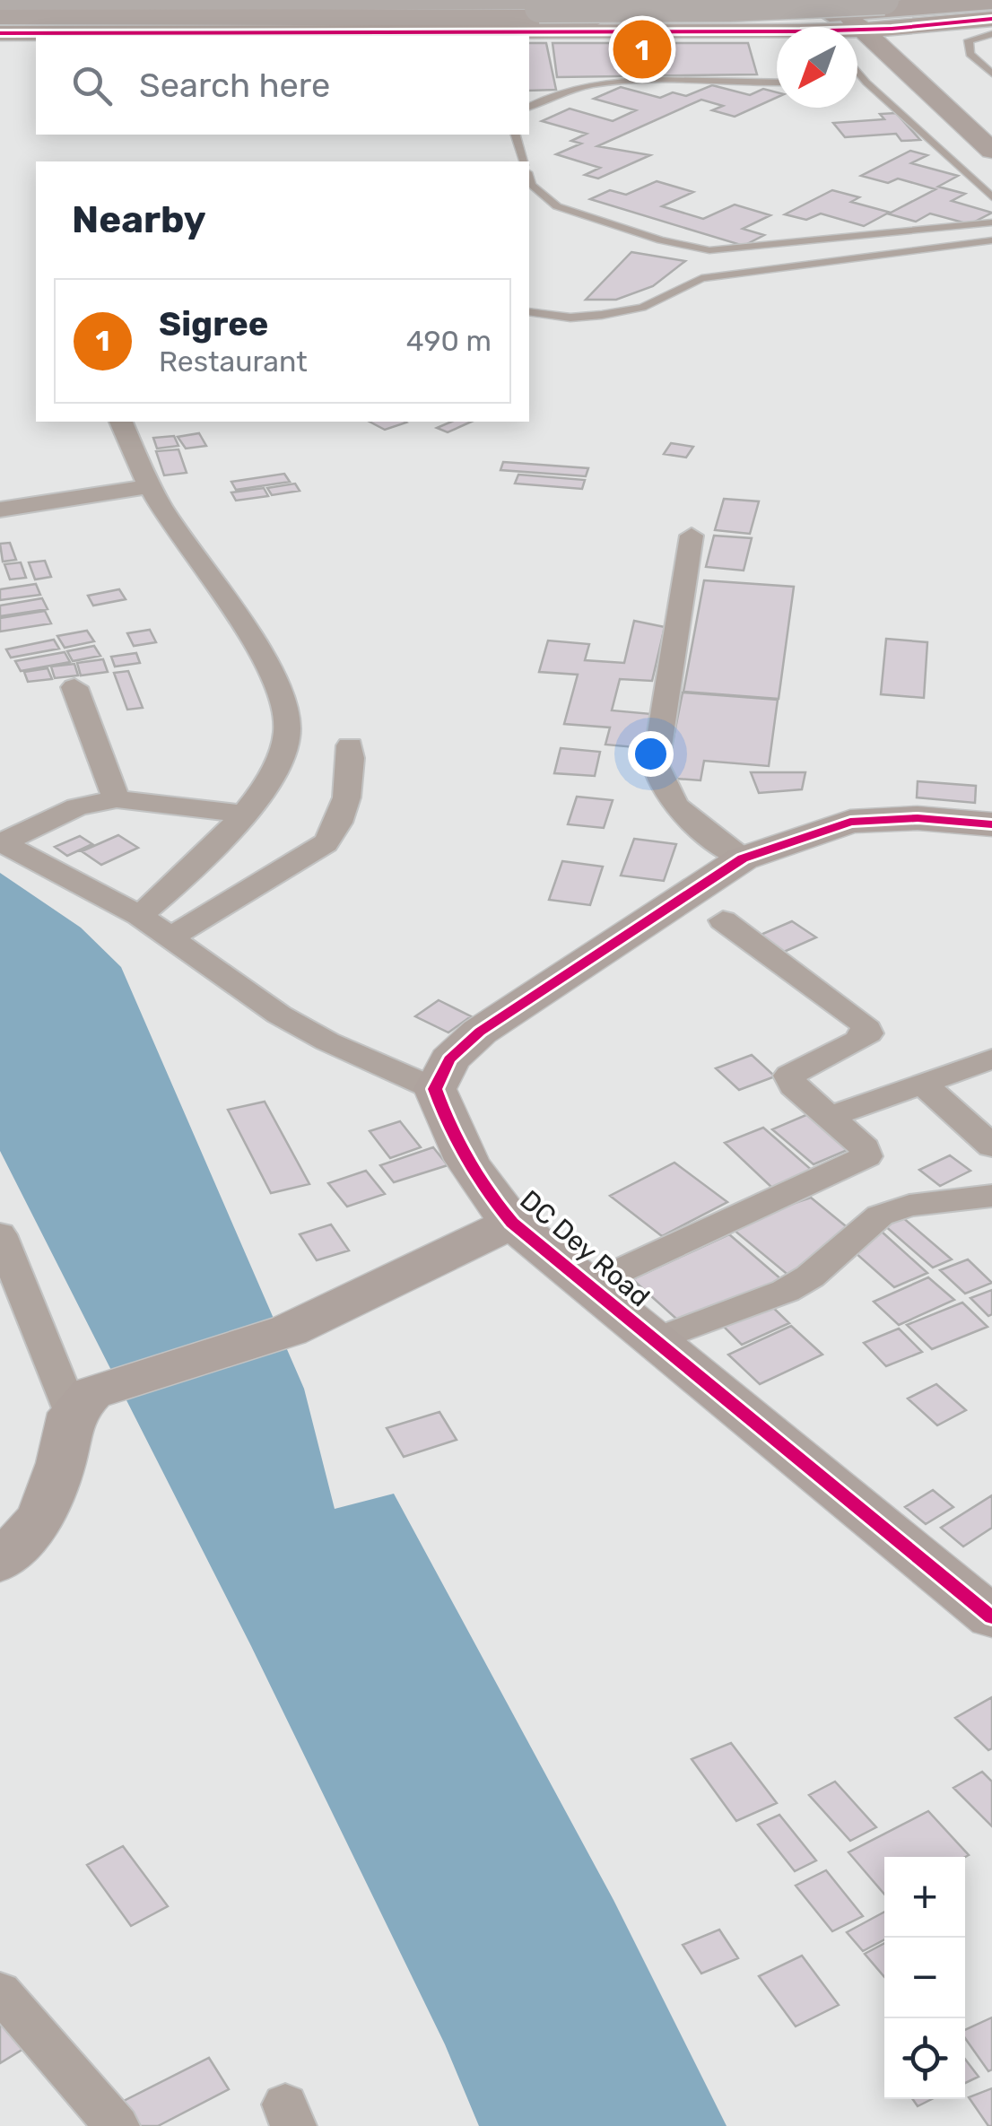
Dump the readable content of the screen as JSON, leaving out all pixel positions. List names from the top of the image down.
{
  "streets": {
    "street": ["DC Dey Road"]
  },
  "north": "bottom left",
  "page": {
    "pins": "1",
    "search": "Search here",
    "heading": "Nearby",
    "list": [
      {
        "mark": "1",
        "name": "Sigree",
        "note": "Restaurant",
        "value": "490 m"
      }
    ],
    "map_buttons": ["+", "−"]
  }
}
